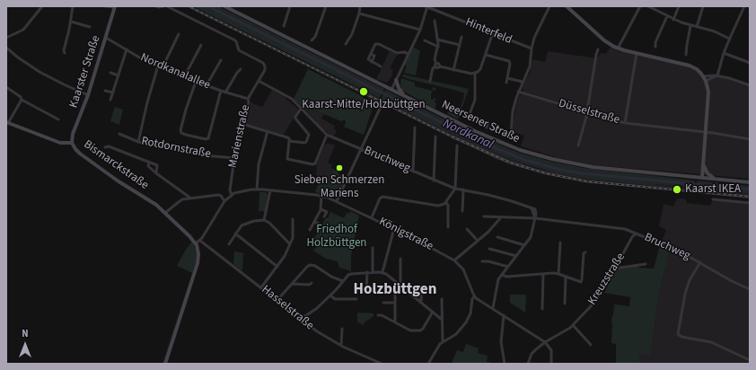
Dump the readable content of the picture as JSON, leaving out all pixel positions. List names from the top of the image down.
{
  "streets": {
    "main road": ["Kaarster Straße", "Neersener Straße", "Bismarckstraße"],
    "street": [
      "Hinterfeld",
      "Nordkanalallee",
      "Düsselstraße",
      "Marienstraße",
      "Rotdornstraße",
      "Bruchweg",
      "Königstraße",
      "Kreuzstraße",
      "Hasselstraße"
    ]
  },
  "crossings": [
    ["Kaarster Straße", "Nordkanalallee"],
    ["Kaarster Straße", "Bismarckstraße"],
    ["Nordkanalallee", "Marienstraße"],
    ["Marienstraße", "Rotdornstraße"],
    ["Marienstraße", "Königstraße"],
    ["Bruchweg", "Kreuzstraße"],
    ["Bismarckstraße", "Königstraße"],
    ["Königstraße", "Hasselstraße"]
  ],
  "districts": ["Holzbüttgen"],
  "water": ["Nordkanal"],
  "parks": ["Friedhof Holzbüttgen"],
  "places": ["Kaarst-Mitte/Holzbüttgen", "Sieben Schmerzen Mariens", "Kaarst IKEA"],
  "north": "top"
}
